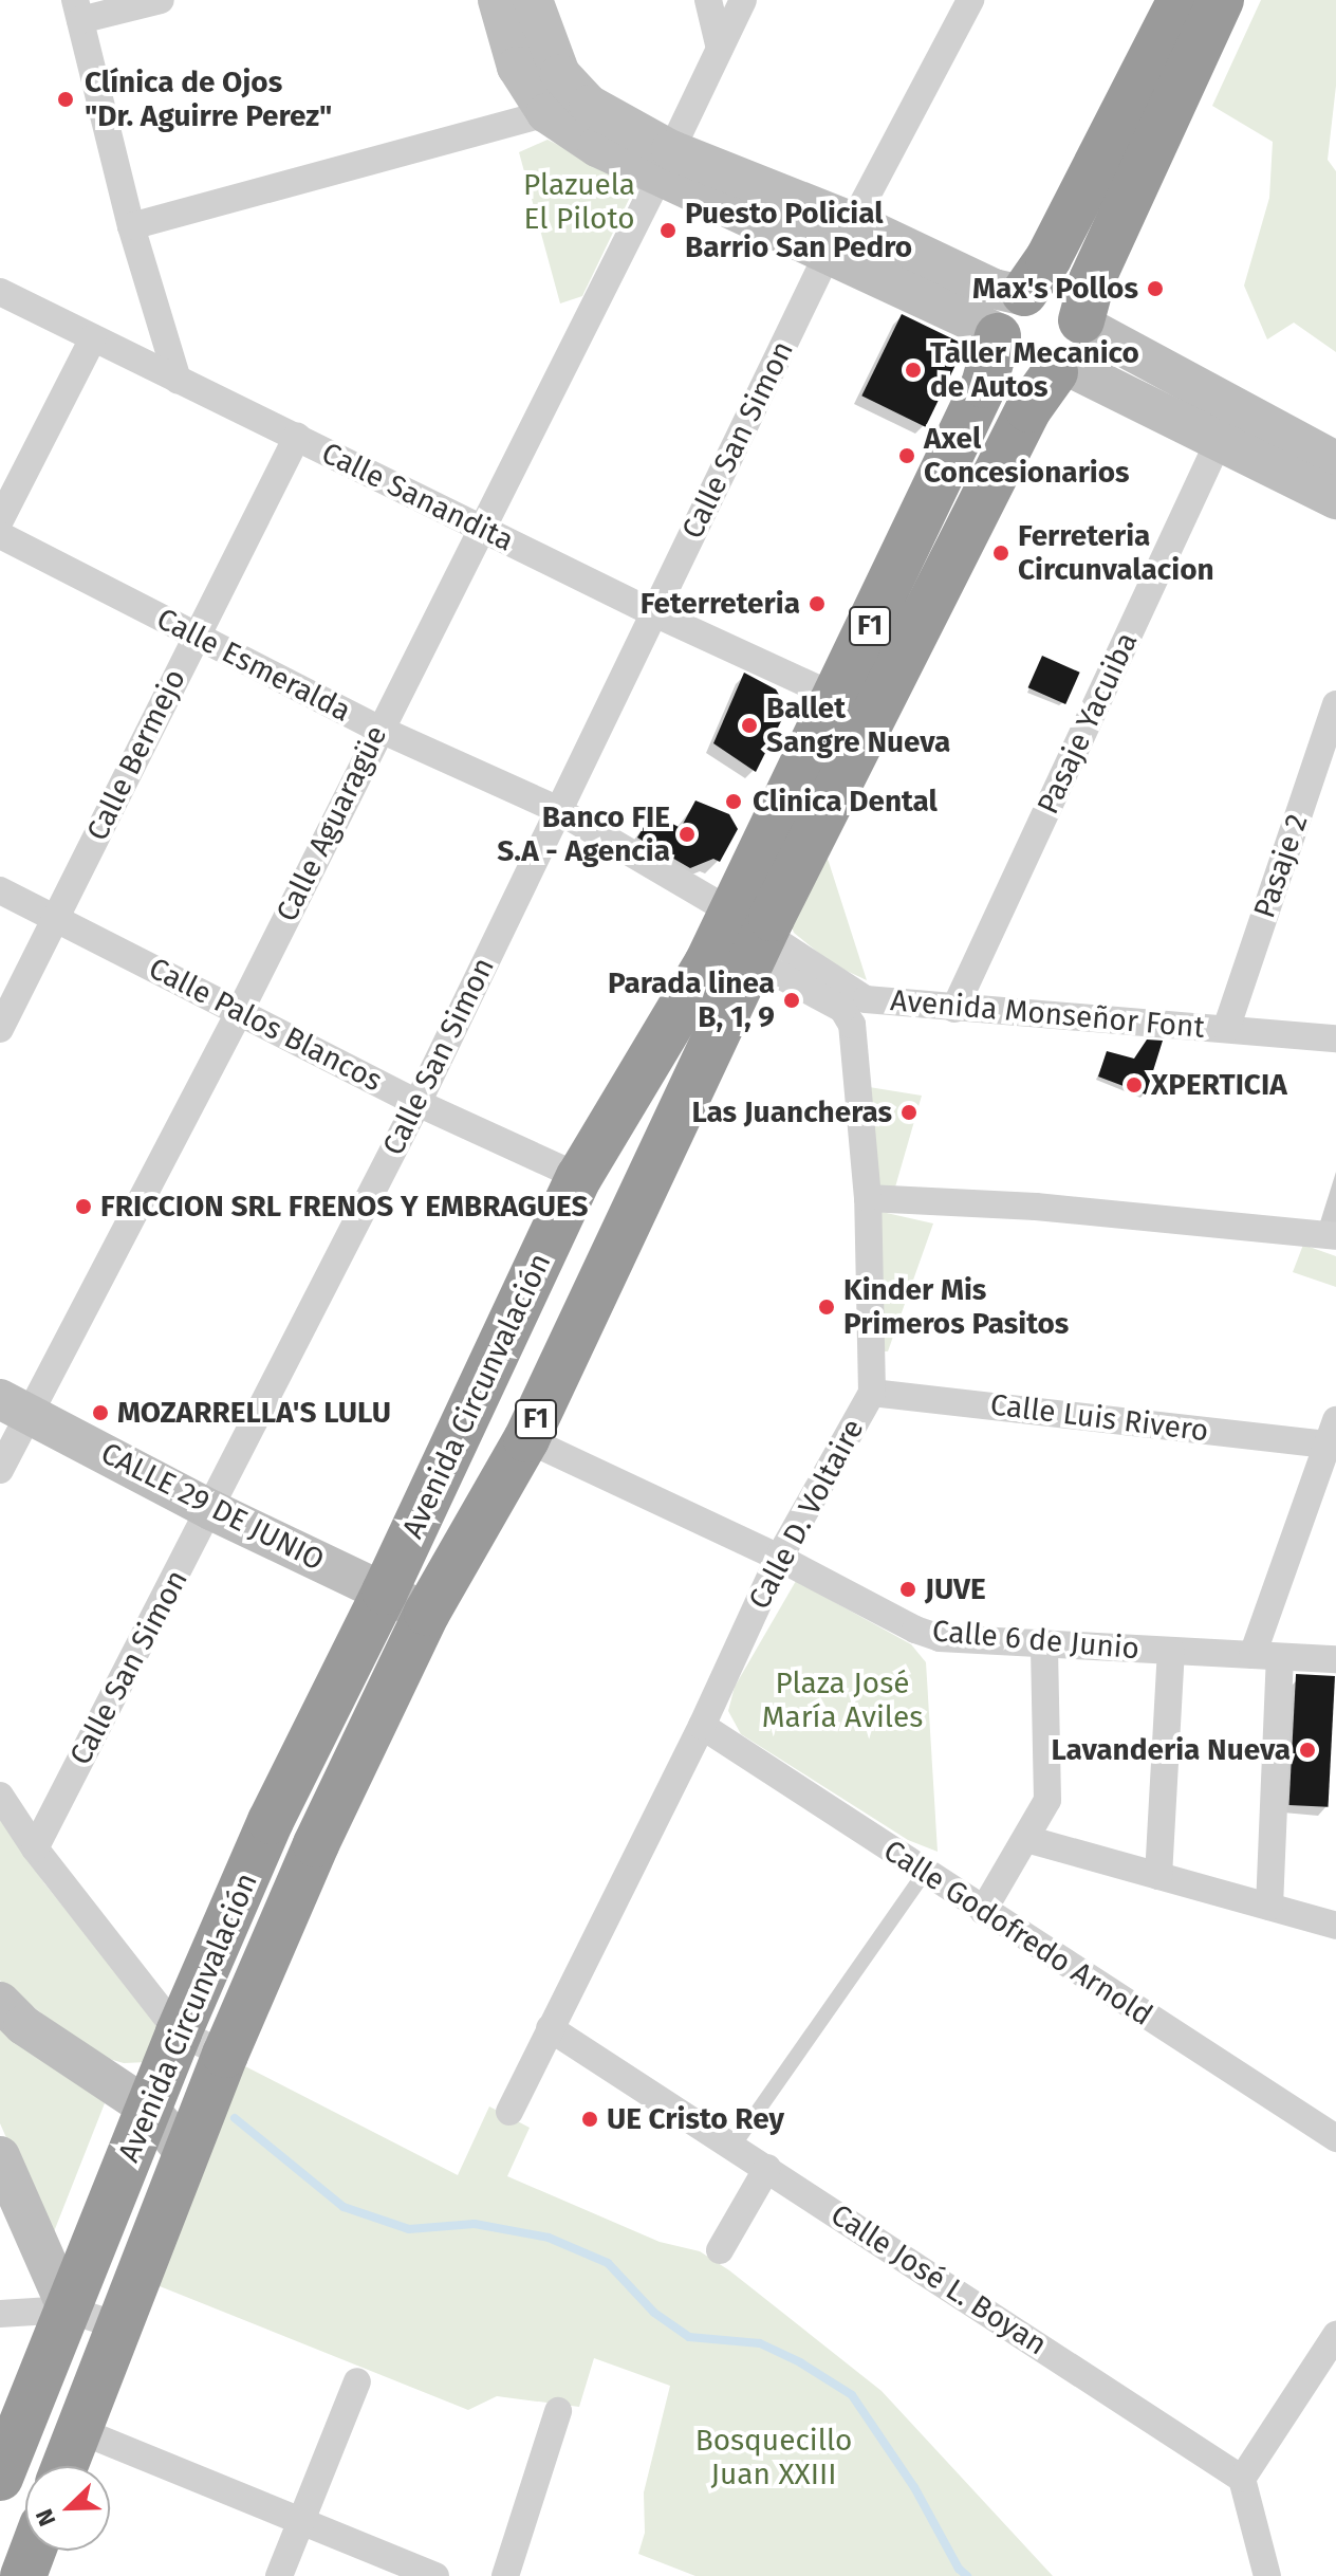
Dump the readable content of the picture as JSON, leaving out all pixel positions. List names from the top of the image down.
{
  "streets": {
    "highway": ["F1", "Avenida Circunvalación"],
    "street": [
      "Calle San Simon",
      "Calle Sanandita",
      "Calle Esmeralda",
      "Pasaje Yacuiba",
      "Calle Bermejo",
      "Calle Aguaragüe",
      "Pasaje 2",
      "Avenida Monseñor Font",
      "Calle Palos Blancos",
      "Calle Luis Rivero",
      "CALLE 29 DE JUNIO",
      "Calle D. Voltaire",
      "Calle 6 de Junio",
      "Calle Godofredo Arnold",
      "Calle José L. Boyan"
    ]
  },
  "crossings": [
    ["Calle San Simon", "Calle Sanandita"],
    ["Calle San Simon", "Calle Esmeralda"],
    ["Calle San Simon", "Calle Palos Blancos"],
    ["Calle San Simon", "CALLE 29 DE JUNIO"],
    ["Calle Sanandita", "Calle Bermejo"],
    ["Calle Sanandita", "Calle Aguaragüe"],
    ["Calle Sanandita", "Avenida Circunvalación"],
    ["Calle Esmeralda", "Calle Bermejo"],
    ["Calle Esmeralda", "Calle Aguaragüe"],
    ["Calle Esmeralda", "Avenida Monseñor Font"],
    ["Calle Esmeralda", "Avenida Circunvalación"],
    ["Calle Esmeralda", "Calle D. Voltaire"],
    ["Pasaje Yacuiba", "Avenida Monseñor Font"],
    ["Calle Bermejo", "Calle Palos Blancos"],
    ["Calle Aguaragüe", "Calle Palos Blancos"],
    ["Calle Aguaragüe", "CALLE 29 DE JUNIO"],
    ["Pasaje 2", "Avenida Monseñor Font"],
    ["Avenida Monseñor Font", "Avenida Circunvalación"],
    ["Avenida Monseñor Font", "Calle D. Voltaire"],
    ["Calle Palos Blancos", "Avenida Circunvalación"],
    ["Avenida Circunvalación", "CALLE 29 DE JUNIO"],
    ["Avenida Circunvalación", "Calle D. Voltaire"],
    ["Avenida Circunvalación", "Calle 6 de Junio"],
    ["Calle Luis Rivero", "Calle D. Voltaire"],
    ["Calle D. Voltaire", "Calle 6 de Junio"],
    ["Calle D. Voltaire", "Calle Godofredo Arnold"],
    ["Calle D. Voltaire", "Calle José L. Boyan"]
  ],
  "parks": ["Plazuela El Piloto", "Plaza José María Aviles", "Bosquecillo Juan XXIII"],
  "places": [
    "Clínica de Ojos \"Dr. Aguirre Perez\"",
    "Puesto Policial Barrio San Pedro",
    "Max's Pollos",
    "Taller Mecanico de Autos",
    "Axel Concesionarios",
    "Ferreteria Circunvalacion",
    "Feterreteria",
    "Ballet Sangre Nueva",
    "Clinica Dental",
    "Banco FIE S.A - Agencia",
    "Parada linea B, 1, 9",
    "XPERTICIA",
    "Las Juancheras",
    "FRICCION SRL FRENOS Y EMBRAGUES",
    "Kinder Mis Primeros Pasitos",
    "MOZARRELLA'S LULU",
    "JUVE",
    "Lavanderia Nueva",
    "UE Cristo Rey"
  ],
  "north": "bottom left"
}
